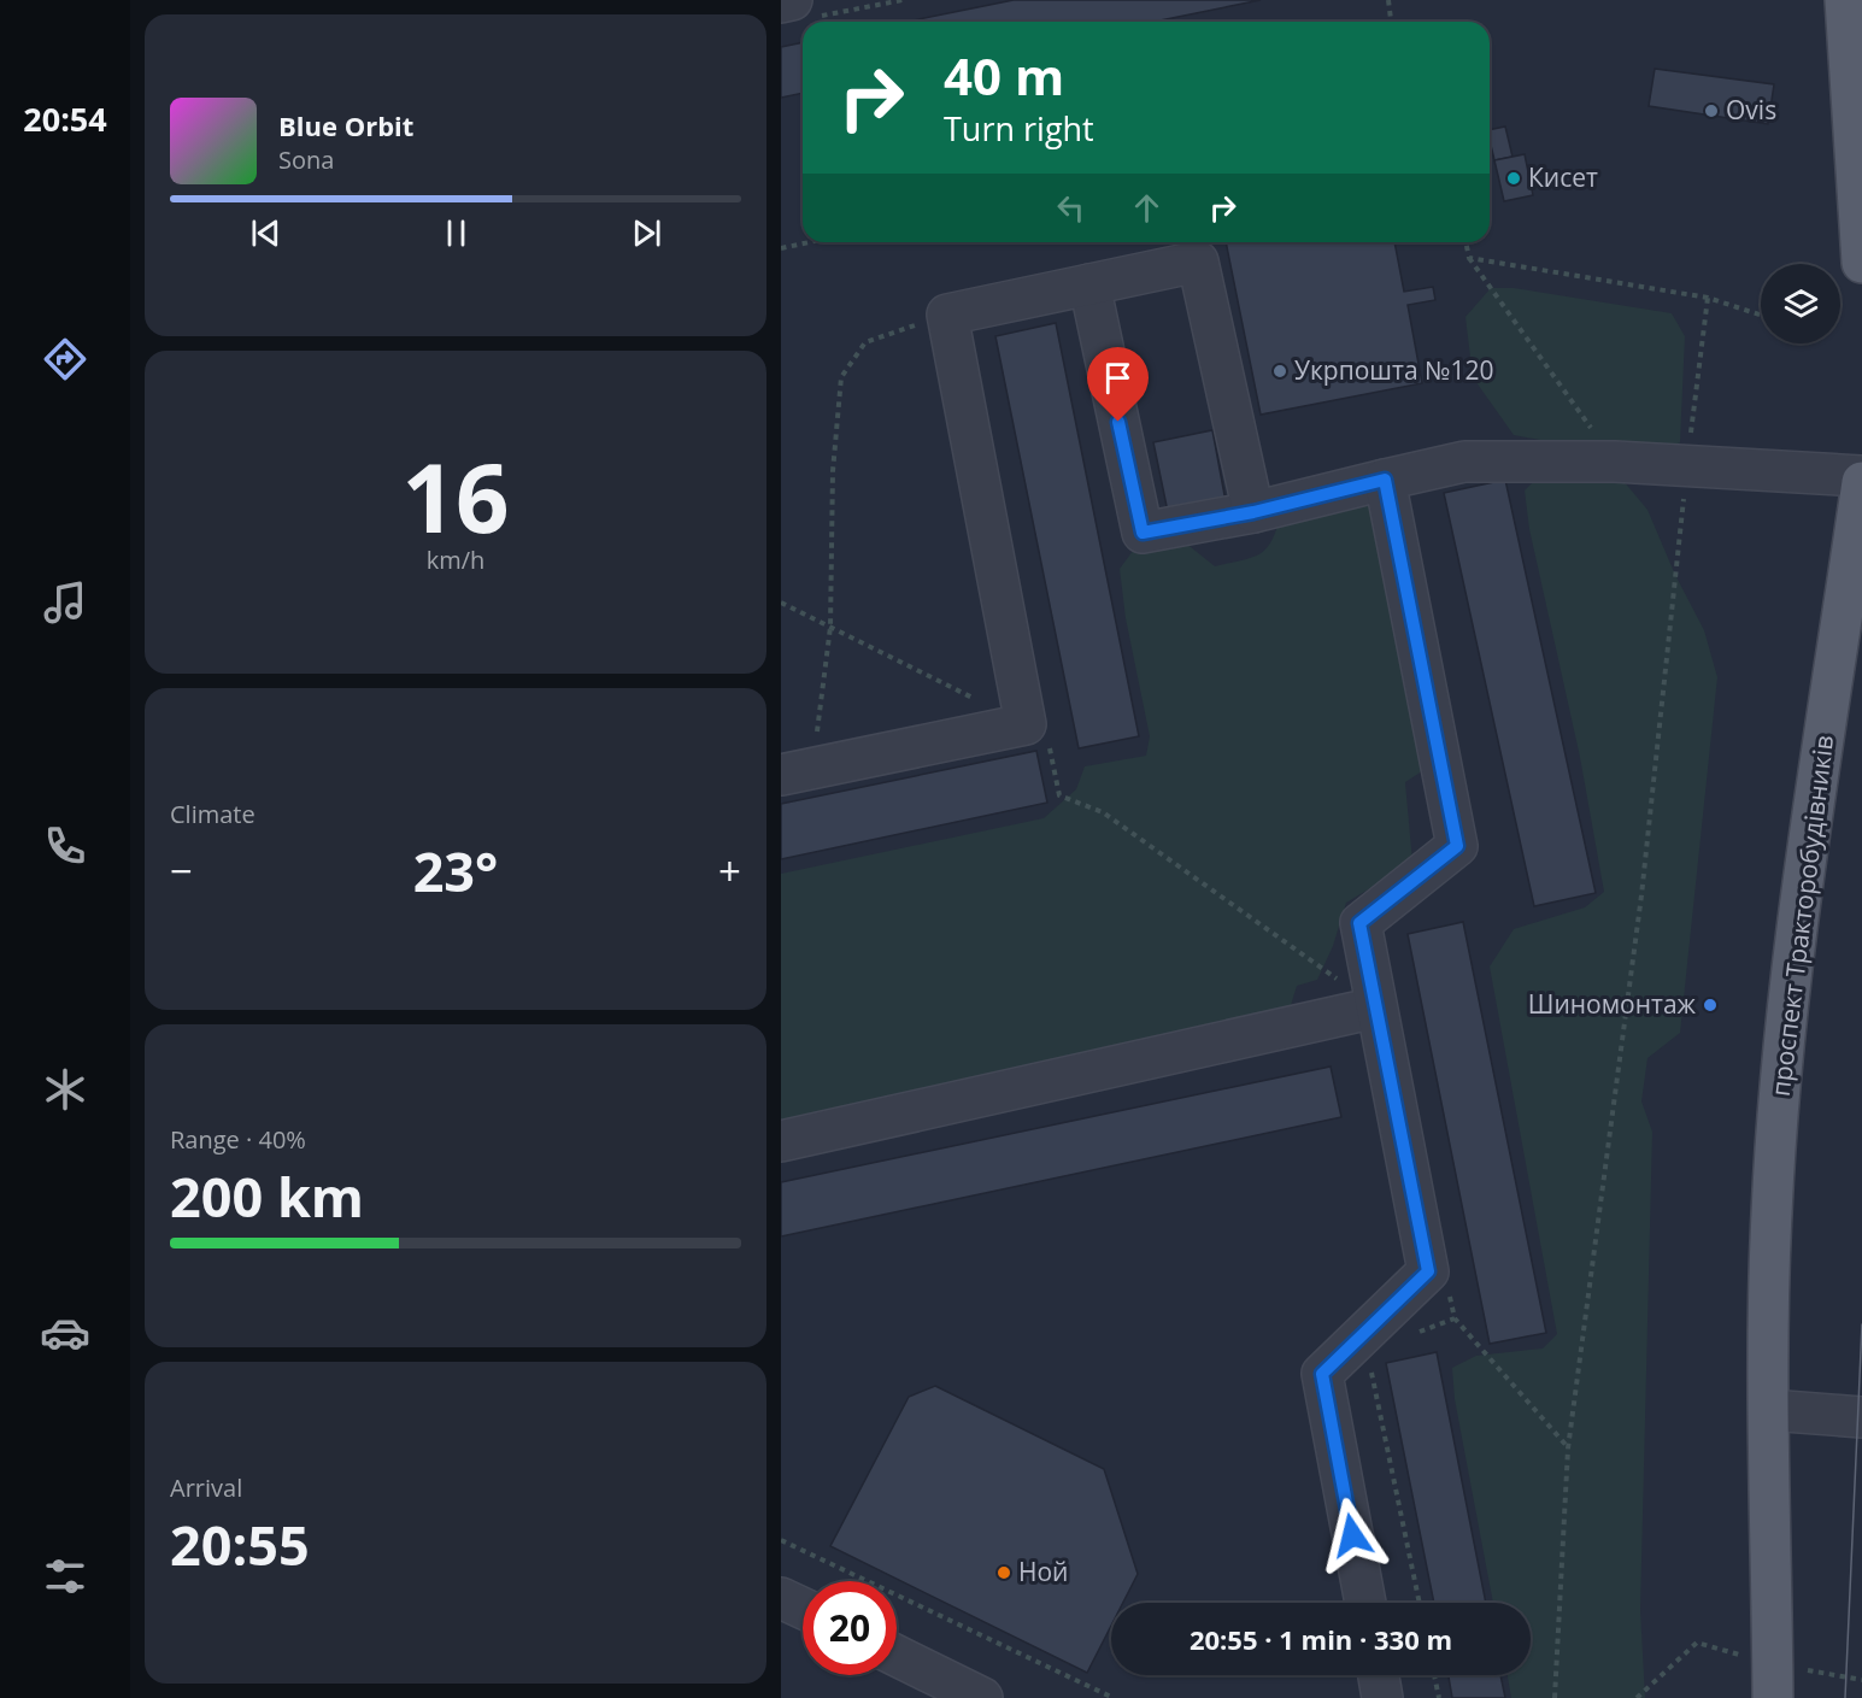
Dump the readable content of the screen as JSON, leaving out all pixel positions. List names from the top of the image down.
{
  "streets": {
    "main road": ["проспект Тракторобудівників"]
  },
  "places": [
    "Ovis",
    "Кисет",
    "Укрпошта №120",
    "Шиномонтаж",
    "Ной"
  ],
  "page": {
    "tabs": "20:54",
    "turn": ["40 m", "Turn right"],
    "song": ["Blue Orbit", "Sona"],
    "tile": [
      ["16", "km/h"],
      "Climate",
      ["Range · 40%", "200 km"],
      ["Arrival", "20:55"]
    ],
    "heat": ["−", "23°", "+"],
    "limit": "20",
    "trip": "20:55 · 1 min · 330 m"
  }
}
